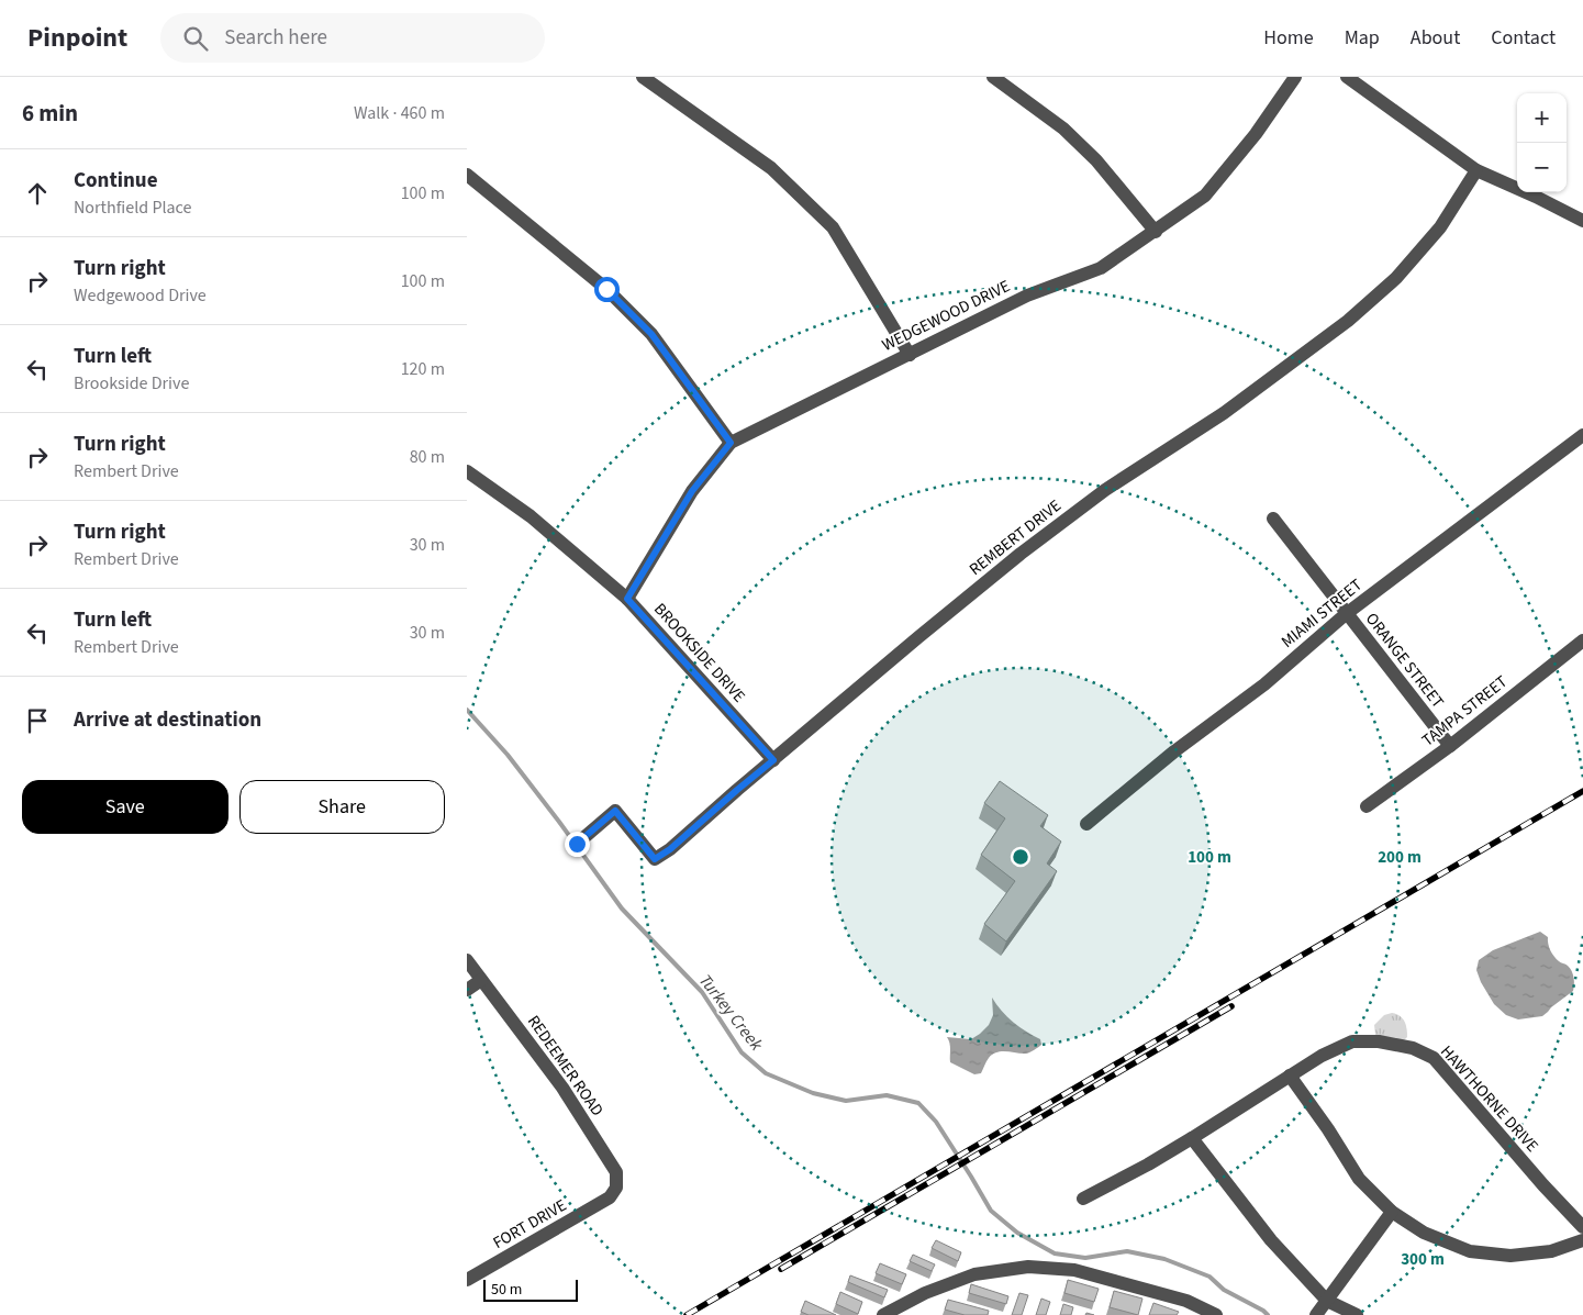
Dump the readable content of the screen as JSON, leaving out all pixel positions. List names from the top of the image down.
{
  "streets": {
    "street": [
      "WEDGEWOOD DRIVE",
      "REMBERT DRIVE",
      "MIAMI STREET",
      "BROOKSIDE DRIVE",
      "ORANGE STREET",
      "TAMPA STREET",
      "REDEEMER ROAD",
      "HAWTHORNE DRIVE",
      "FORT DRIVE"
    ]
  },
  "crossings": [
    ["WEDGEWOOD DRIVE", "BROOKSIDE DRIVE"],
    ["REMBERT DRIVE", "BROOKSIDE DRIVE"],
    ["MIAMI STREET", "ORANGE STREET"],
    ["ORANGE STREET", "TAMPA STREET"],
    ["REDEEMER ROAD", "FORT DRIVE"]
  ],
  "water": ["Turkey Creek"],
  "scale_bar": "50 m",
  "page": {
    "header": "Pinpoint",
    "search": "Search here",
    "nav": [
      "Home",
      "Map",
      "About",
      "Contact"
    ],
    "heading": ["6 min", "Walk · 460 m"],
    "map_buttons": ["+", "−"],
    "list": [
      ["Continue", "Northfield Place", "100 m"],
      ["Turn right", "Wedgewood Drive", "100 m"],
      ["Turn left", "Brookside Drive", "120 m"],
      ["Turn right", "Rembert Drive", "80 m"],
      ["Turn right", "Rembert Drive", "30 m"],
      ["Turn left", "Rembert Drive", "30 m"],
      "Arrive at destination"
    ],
    "buttons": ["Save", "Share"],
    "scale": "50 m"
  },
  "rings": ["100 m", "200 m", "300 m"]
}
